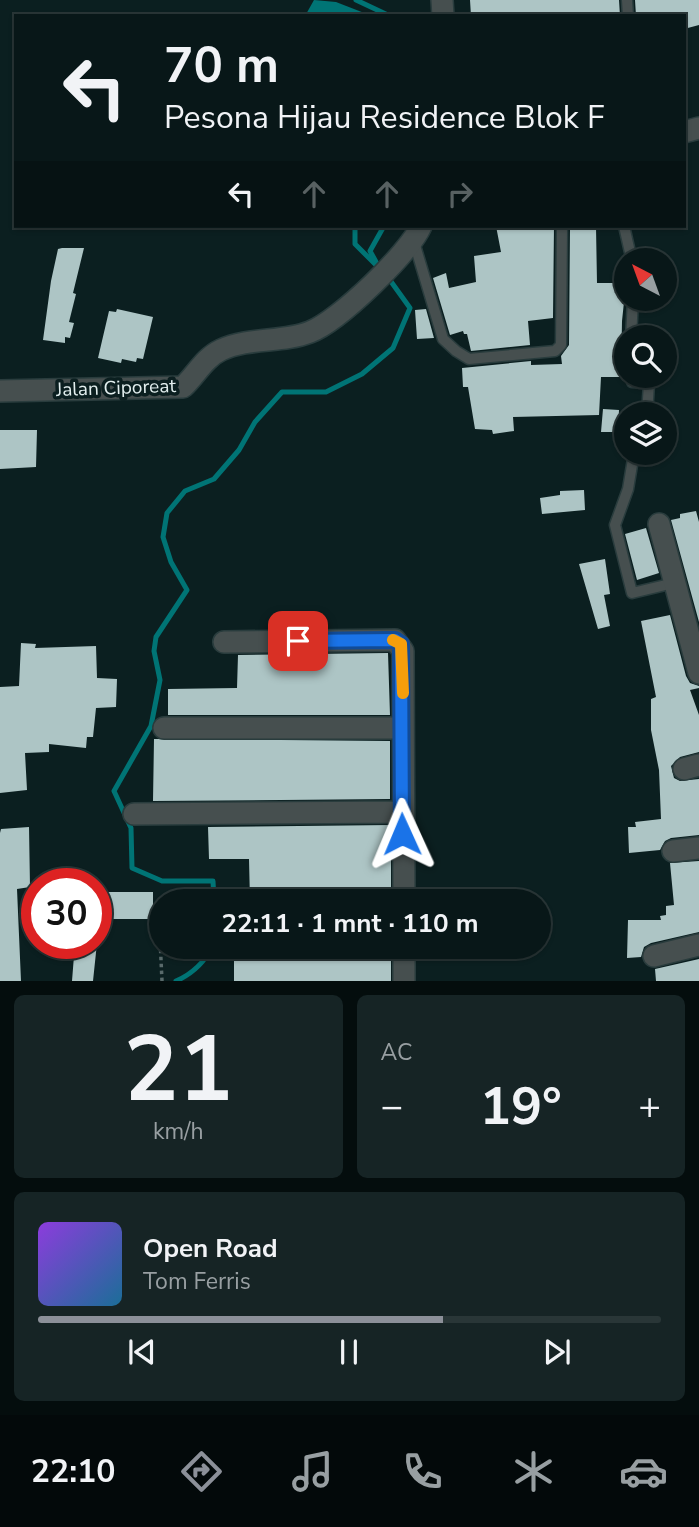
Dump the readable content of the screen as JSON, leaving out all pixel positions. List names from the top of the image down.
{
  "streets": {
    "street": ["Jalan Ciporeat"]
  },
  "north": "top left",
  "page": {
    "turn": ["70 m", "Pesona Hijau Residence Blok F"],
    "limit": "30",
    "trip": "22:11 · 1 mnt · 110 m",
    "tile": [
      ["21", "km/h"],
      "AC"
    ],
    "heat": ["−", "19°", "+"],
    "song": ["Open Road", "Tom Ferris"],
    "tabs": "22:10"
  }
}
